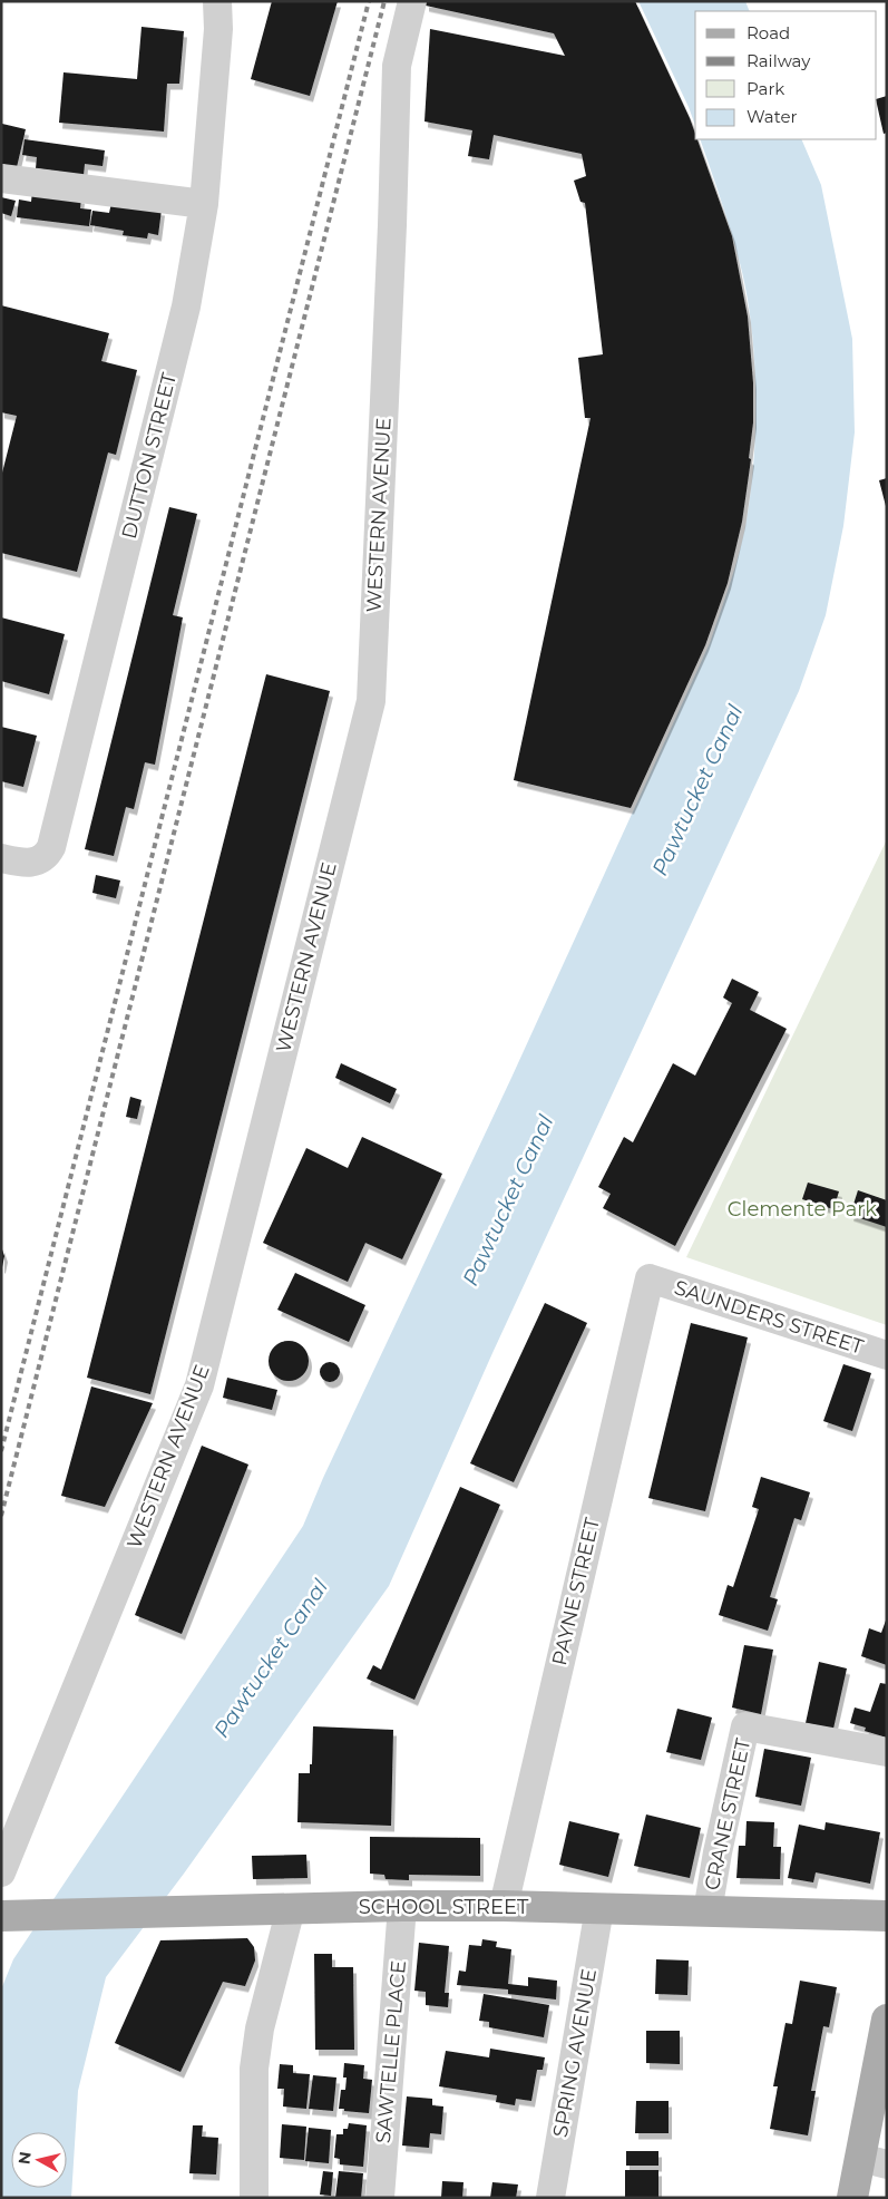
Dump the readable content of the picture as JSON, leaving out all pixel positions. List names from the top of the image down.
{
  "streets": {
    "main road": ["SCHOOL STREET"],
    "street": [
      "DUTTON STREET",
      "WESTERN AVENUE",
      "SAUNDERS STREET",
      "PAYNE STREET",
      "CRANE STREET",
      "SAWTELLE PLACE",
      "SPRING AVENUE"
    ]
  },
  "crossings": [
    ["SAUNDERS STREET", "PAYNE STREET"],
    ["PAYNE STREET", "SCHOOL STREET"],
    ["CRANE STREET", "SCHOOL STREET"],
    ["SCHOOL STREET", "SAWTELLE PLACE"],
    ["SCHOOL STREET", "SPRING AVENUE"]
  ],
  "water": ["Pawtucket Canal"],
  "parks": ["Clemente Park"],
  "legend": [
    "Road",
    "Railway",
    "Park",
    "Water"
  ],
  "north": "left"
}
